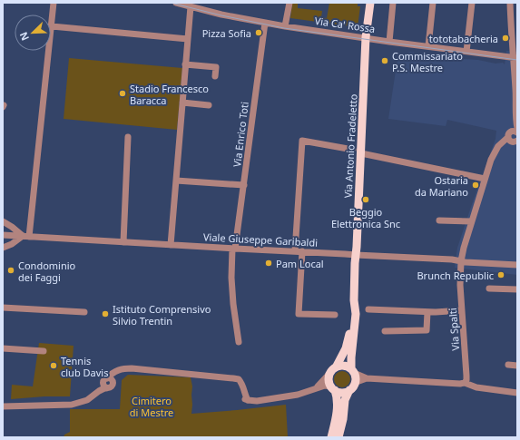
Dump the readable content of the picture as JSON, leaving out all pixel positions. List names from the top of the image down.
{
  "streets": {
    "main road": ["Via Antonio Fradeletto"],
    "street": [
      "Via Ca' Rossa",
      "Via Enrico Toti",
      "Viale Giuseppe Garibaldi",
      "Via Spalti"
    ]
  },
  "crossings": [
    ["Via Ca' Rossa", "Via Enrico Toti"],
    ["Via Ca' Rossa", "Via Antonio Fradeletto"],
    ["Via Enrico Toti", "Viale Giuseppe Garibaldi"],
    ["Via Antonio Fradeletto", "Viale Giuseppe Garibaldi"],
    ["Viale Giuseppe Garibaldi", "Via Spalti"]
  ],
  "parks": ["Cimitero di Mestre"],
  "places": [
    "Pizza Sofia",
    "tototabacheria",
    "Commissariato P.S. Mestre",
    "Stadio Francesco Baracca",
    "Ostaria da Mariano",
    "Beggio Elettronica Snc",
    "Pam Local",
    "Condominio dei Faggi",
    "Brunch Republic",
    "Istituto Comprensivo Silvio Trentin",
    "Tennis club Davis"
  ],
  "north": "bottom left"
}
